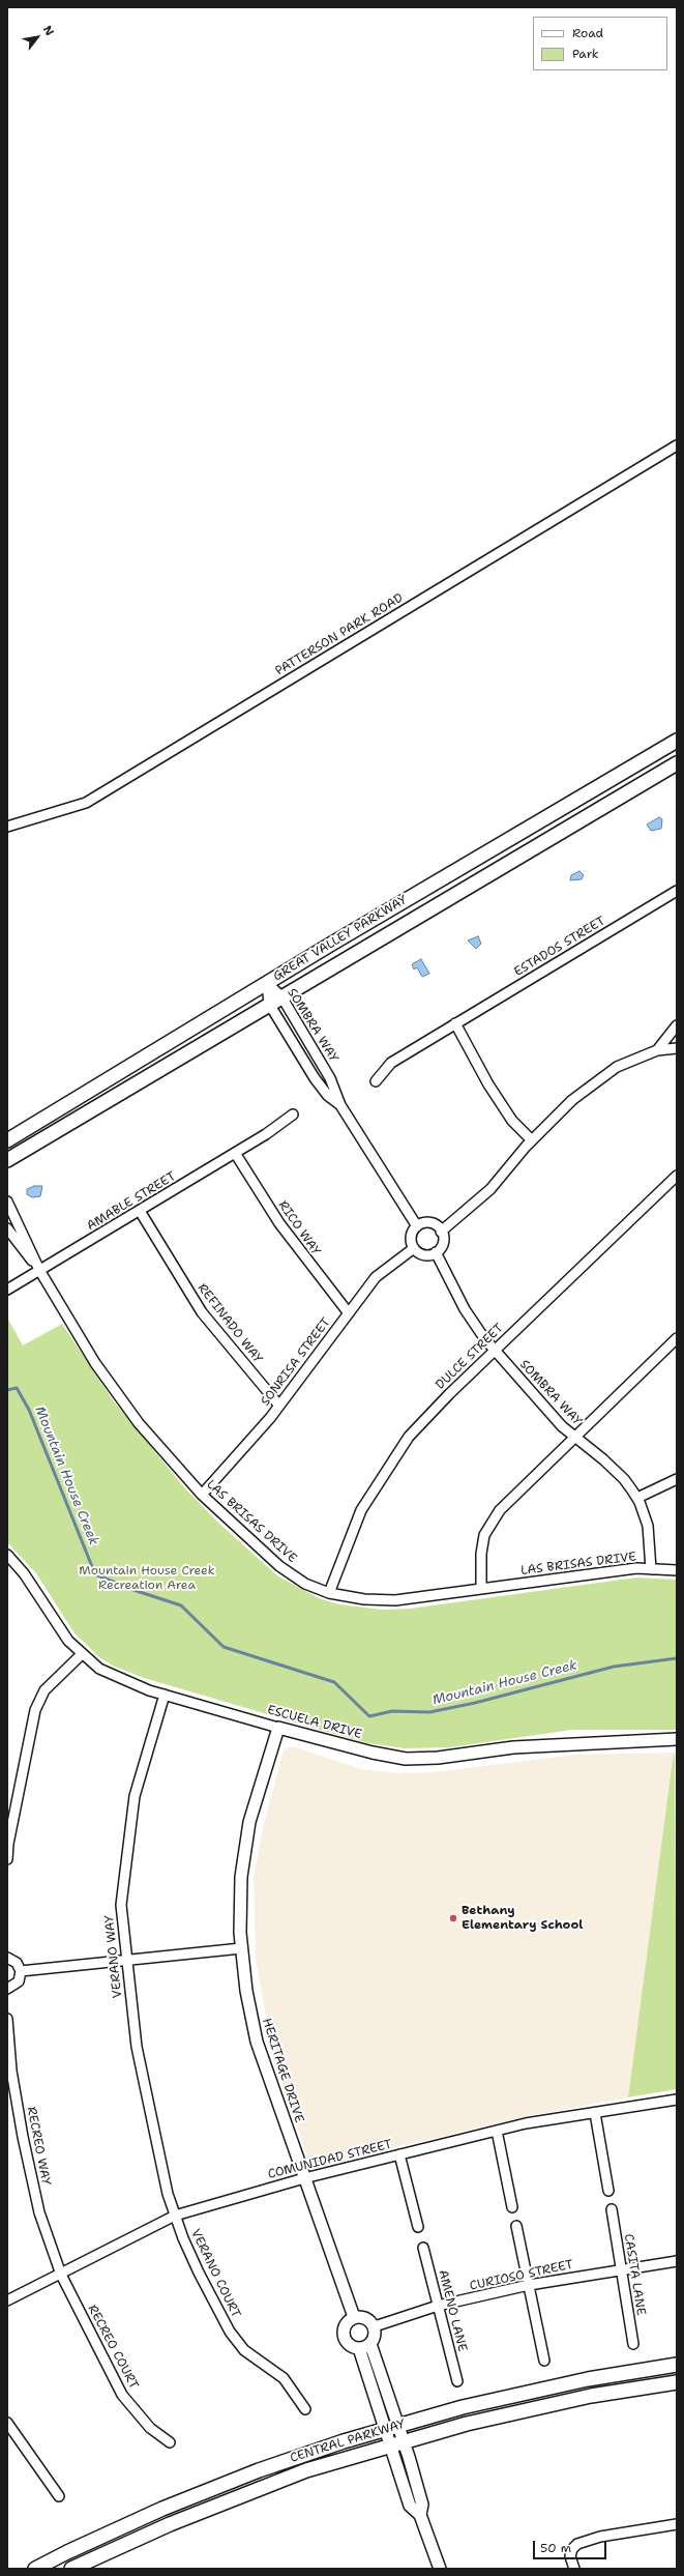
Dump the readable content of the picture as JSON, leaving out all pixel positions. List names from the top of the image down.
{
  "streets": {
    "main road": ["GREAT VALLEY PARKWAY", "CENTRAL PARKWAY"],
    "street": [
      "PATTERSON PARK ROAD",
      "ESTADOS STREET",
      "SOMBRA WAY",
      "AMABLE STREET",
      "RICO WAY",
      "REFINADO WAY",
      "DULCE STREET",
      "SONRISA STREET",
      "LAS BRISAS DRIVE",
      "ESCUELA DRIVE",
      "VERANO WAY",
      "HERITAGE DRIVE",
      "RECREO WAY",
      "COMUNIDAD STREET",
      "VERANO COURT",
      "CASITA LANE",
      "CURIOSO STREET",
      "AMENO LANE",
      "RECREO COURT"
    ]
  },
  "crossings": [
    ["GREAT VALLEY PARKWAY", "SOMBRA WAY"],
    ["SOMBRA WAY", "DULCE STREET"],
    ["SOMBRA WAY", "SONRISA STREET"],
    ["SOMBRA WAY", "LAS BRISAS DRIVE"],
    ["AMABLE STREET", "RICO WAY"],
    ["AMABLE STREET", "REFINADO WAY"],
    ["AMABLE STREET", "LAS BRISAS DRIVE"],
    ["RICO WAY", "SONRISA STREET"],
    ["REFINADO WAY", "SONRISA STREET"],
    ["DULCE STREET", "LAS BRISAS DRIVE"],
    ["SONRISA STREET", "LAS BRISAS DRIVE"],
    ["ESCUELA DRIVE", "VERANO WAY"],
    ["ESCUELA DRIVE", "HERITAGE DRIVE"],
    ["VERANO WAY", "COMUNIDAD STREET"],
    ["VERANO WAY", "VERANO COURT"],
    ["HERITAGE DRIVE", "COMUNIDAD STREET"],
    ["HERITAGE DRIVE", "CURIOSO STREET"],
    ["RECREO WAY", "COMUNIDAD STREET"],
    ["RECREO WAY", "RECREO COURT"],
    ["COMUNIDAD STREET", "VERANO COURT"],
    ["COMUNIDAD STREET", "RECREO COURT"],
    ["CASITA LANE", "CURIOSO STREET"],
    ["CURIOSO STREET", "AMENO LANE"]
  ],
  "water": ["Mountain House Creek"],
  "parks": ["Mountain House Creek Recreation Area"],
  "places": ["Bethany Elementary School"],
  "legend": ["Road", "Park"],
  "scale_bar": "50 m",
  "north": "top right"
}
